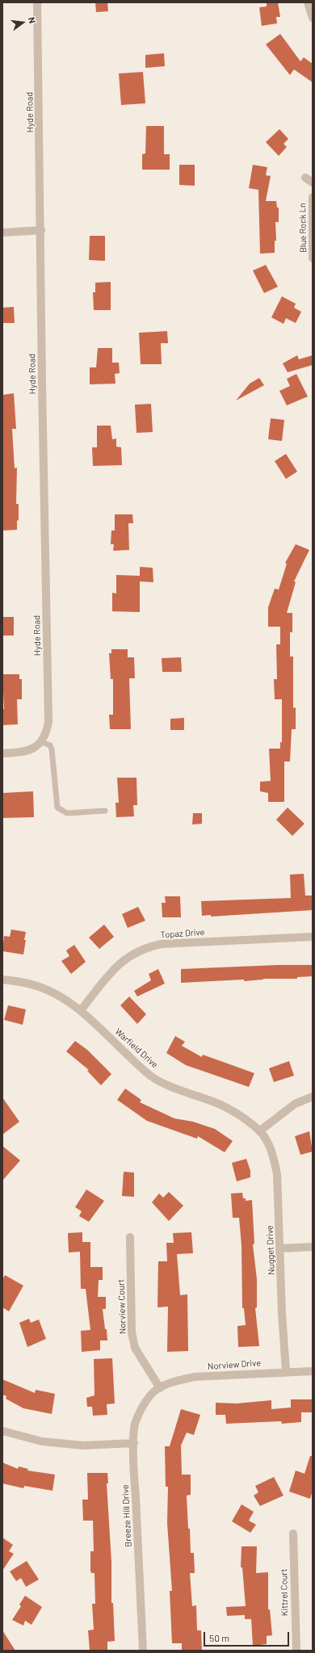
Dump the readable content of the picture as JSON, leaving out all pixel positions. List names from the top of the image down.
{
  "streets": {
    "street": [
      "Hyde Road",
      "Blue Rock Ln",
      "Topaz Drive",
      "Warfield Drive",
      "Nugget Drive",
      "Norview Court",
      "Norview Drive",
      "Breeze Hill Drive",
      "Kittrel Court"
    ]
  },
  "crossings": [
    ["Topaz Drive", "Warfield Drive"],
    ["Warfield Drive", "Nugget Drive"],
    ["Nugget Drive", "Norview Drive"],
    ["Norview Court", "Norview Drive"],
    ["Norview Court", "Breeze Hill Drive"],
    ["Norview Drive", "Breeze Hill Drive"]
  ],
  "scale_bar": "50 m",
  "north": "right"
}
